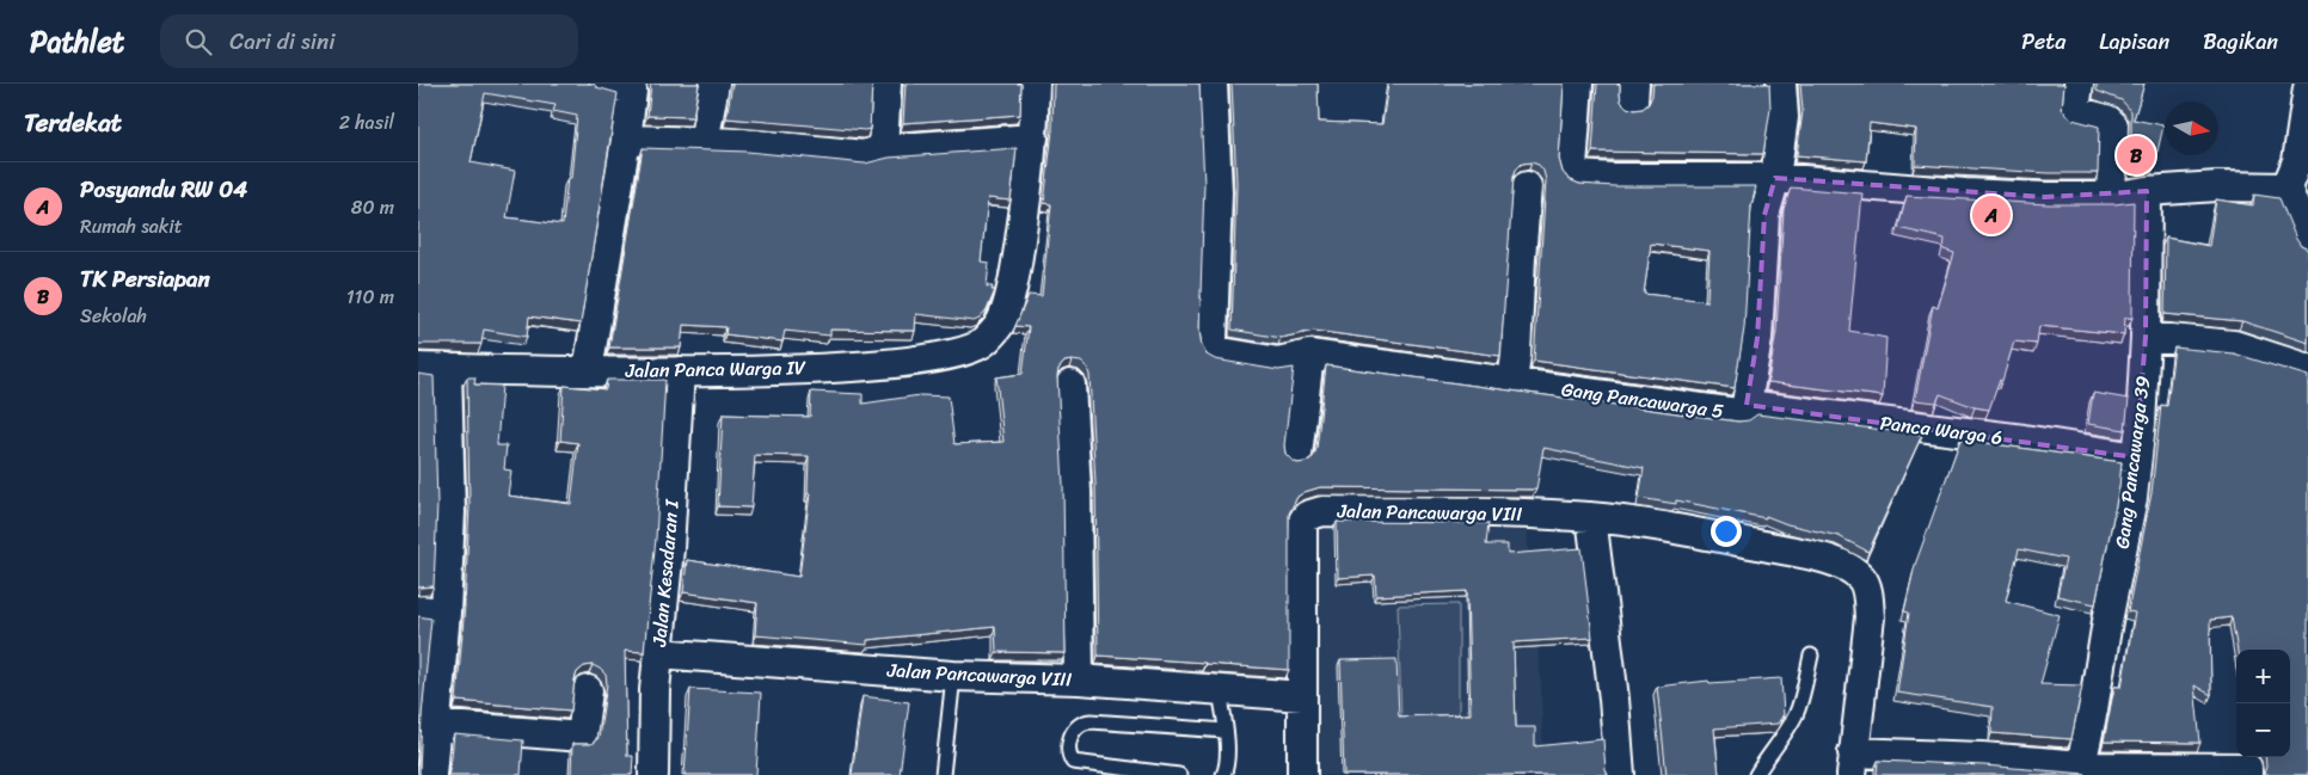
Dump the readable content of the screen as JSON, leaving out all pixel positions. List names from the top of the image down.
{
  "streets": {
    "street": [
      "Jalan Panca Warga IV",
      "Gang Pancawarga 5",
      "Panca Warga 6",
      "Gang Pancawarga 39",
      "Jalan Pancawarga VIII",
      "Jalan Kesadaran I"
    ]
  },
  "crossings": [
    ["Jalan Panca Warga IV", "Jalan Kesadaran I"],
    ["Gang Pancawarga 5", "Panca Warga 6"],
    ["Panca Warga 6", "Gang Pancawarga 39"],
    ["Jalan Pancawarga VIII", "Jalan Kesadaran I"]
  ],
  "north": "right",
  "page": {
    "header": "Pathlet",
    "search": "Cari di sini",
    "nav": ["Peta", "Lapisan", "Bagikan"],
    "heading": ["Terdekat", "2 hasil"],
    "pins": ["B", "A"],
    "list": [
      {
        "mark": "A",
        "name": "Posyandu RW 04",
        "note": "Rumah sakit",
        "value": "80 m"
      },
      {
        "mark": "B",
        "name": "TK Persiapan",
        "note": "Sekolah",
        "value": "110 m"
      }
    ],
    "map_buttons": ["+", "−"]
  }
}
